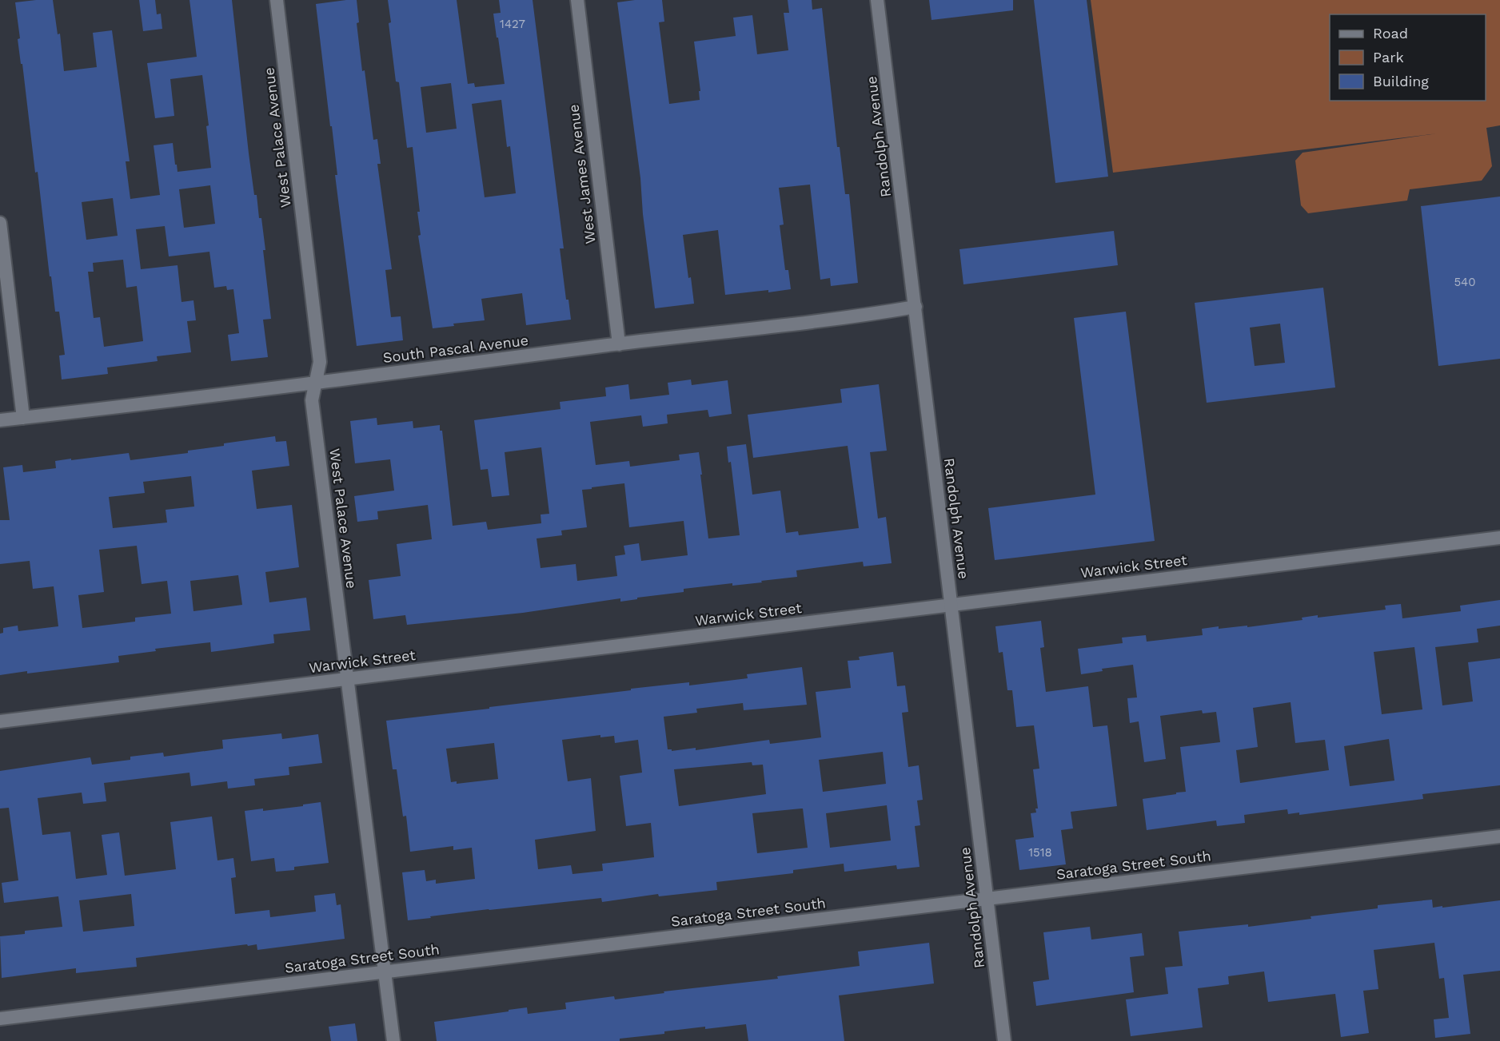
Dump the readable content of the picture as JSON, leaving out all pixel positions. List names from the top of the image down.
{
  "streets": {
    "street": [
      "Randolph Avenue",
      "West Palace Avenue",
      "West James Avenue",
      "South Pascal Avenue",
      "Warwick Street",
      "Saratoga Street South"
    ]
  },
  "crossings": [
    ["Randolph Avenue", "South Pascal Avenue"],
    ["Randolph Avenue", "Warwick Street"],
    ["Randolph Avenue", "Saratoga Street South"],
    ["West Palace Avenue", "South Pascal Avenue"],
    ["West Palace Avenue", "Warwick Street"],
    ["West Palace Avenue", "Saratoga Street South"],
    ["West James Avenue", "South Pascal Avenue"]
  ],
  "house_numbers": ["1427", "540", "1518"],
  "legend": ["Road", "Park", "Building"]
}
